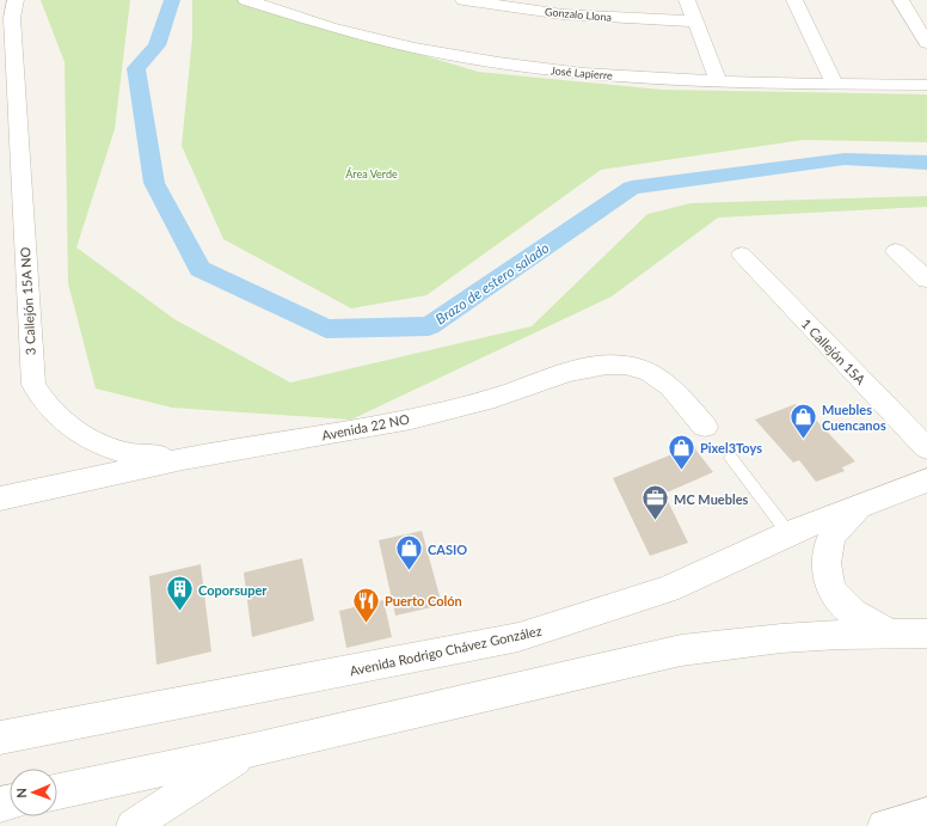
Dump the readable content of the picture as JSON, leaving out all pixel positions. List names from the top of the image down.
{
  "streets": {
    "street": [
      "Gonzalo Llona",
      "José Lapierre",
      "3 Callejón 15A NO",
      "1 Callejón 15A",
      "Avenida 22 NO",
      "Avenida Rodrigo Chávez González"
    ]
  },
  "crossings": [
    ["3 Callejón 15A NO", "Avenida 22 NO"]
  ],
  "water": ["Brazo de estero salado"],
  "parks": ["Área Verde"],
  "places": {
    "shop": ["Muebles Cuencanos", "Pixel3Toys", "CASIO"],
    "office": ["MC Muebles"],
    "building": ["Coporsuper"],
    "restaurant": ["Puerto Colón"]
  },
  "north": "left"
}
